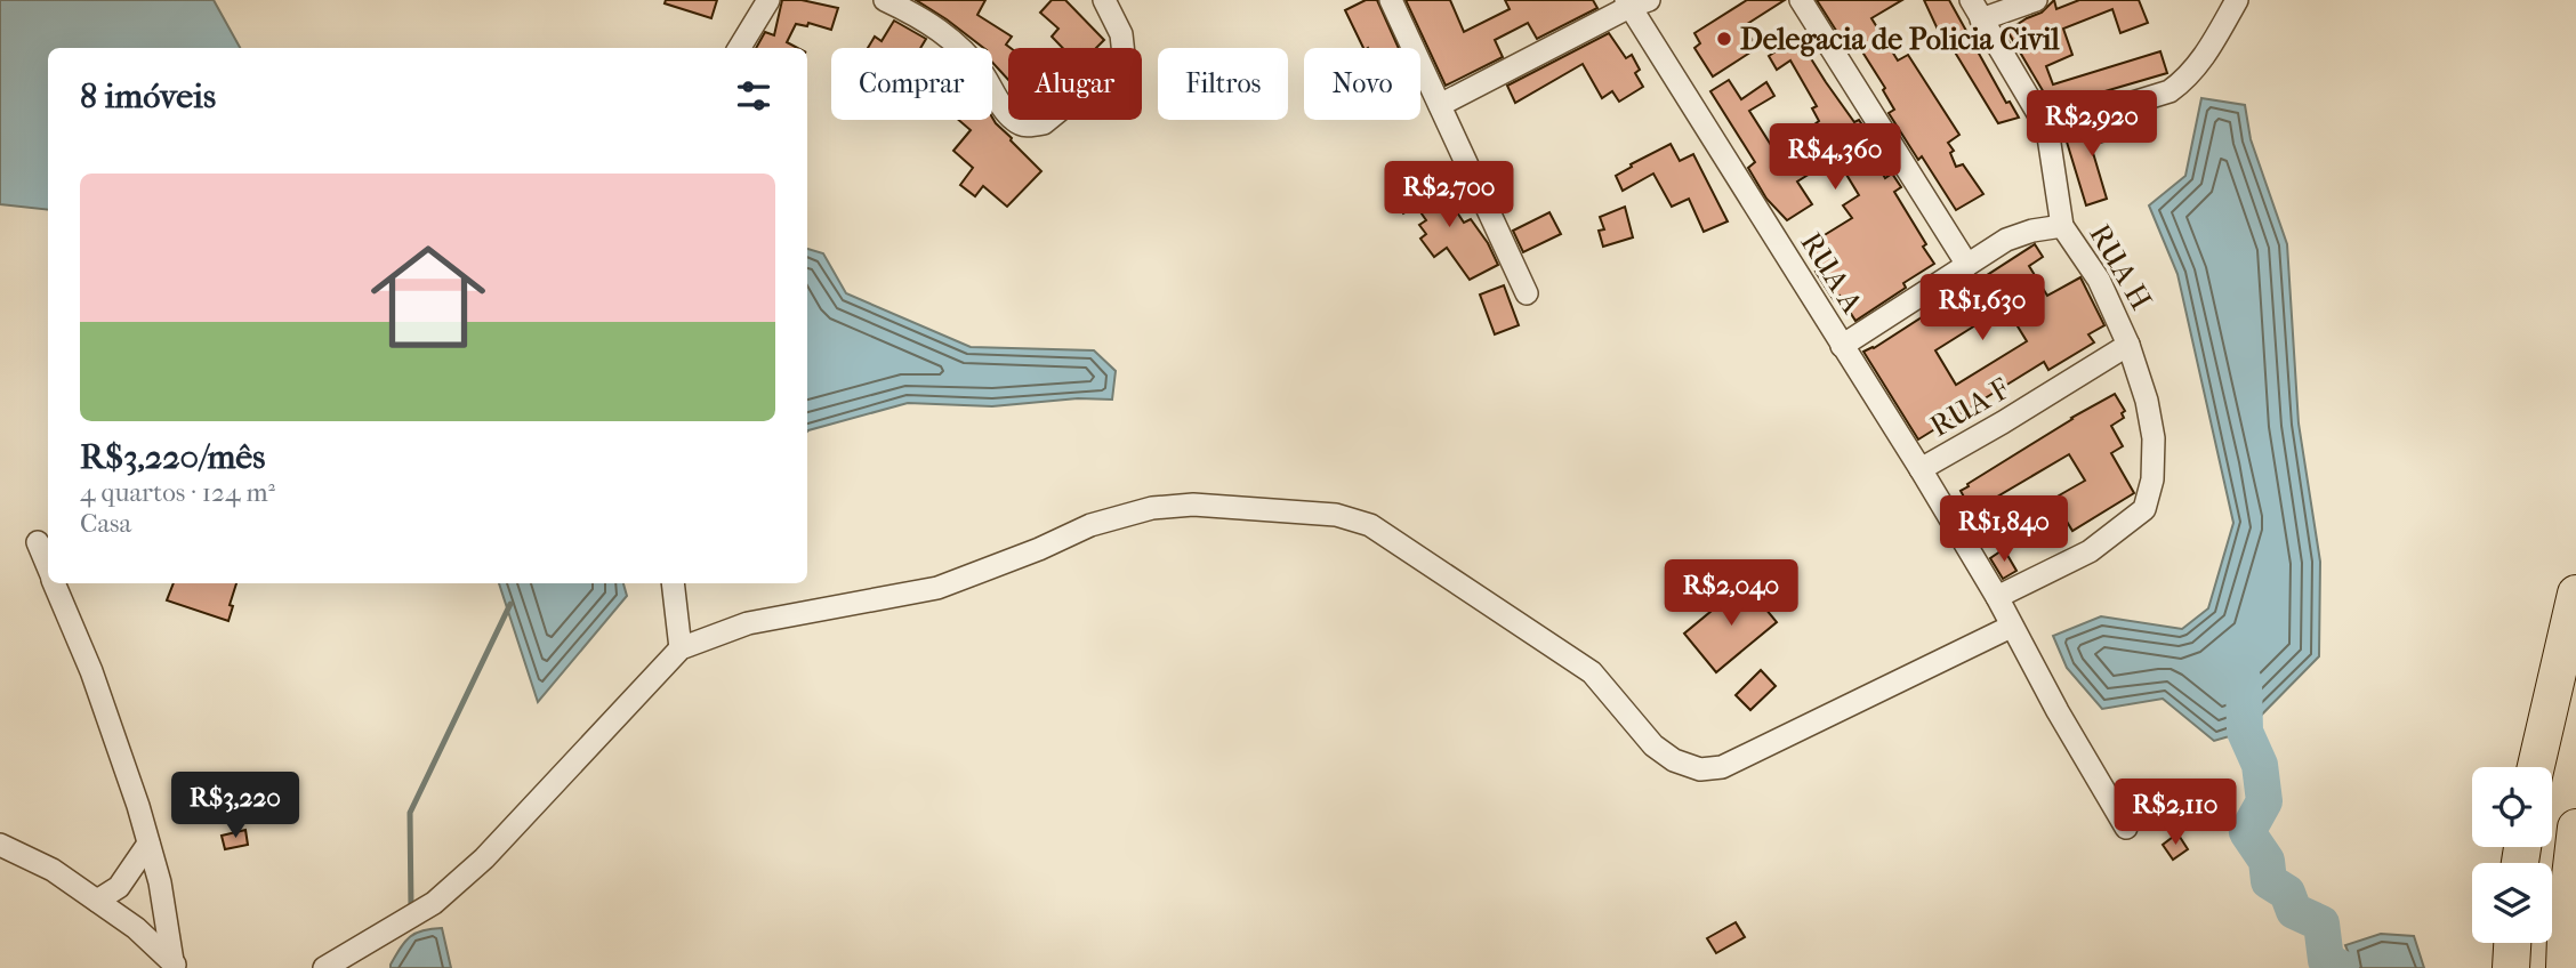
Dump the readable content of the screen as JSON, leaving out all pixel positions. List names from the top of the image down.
{
  "streets": {
    "street": ["RUA H", "RUA A", "RUA F"]
  },
  "crossings": [
    ["RUA H", "RUA A"],
    ["RUA H", "RUA F"],
    ["RUA A", "RUA F"]
  ],
  "places": ["Delegacia de Policia Civil"],
  "page": {
    "chip": [
      "Comprar",
      "Alugar",
      "Filtros",
      "Novo"
    ],
    "heading": "8 imóveis",
    "price": [
      "R$2,920",
      "R$4,360",
      "R$2,700",
      "R$1,630",
      "R$1,840",
      "R$2,040",
      "R$3,220",
      "R$2,110"
    ],
    "list": [
      {
        "name": "R$3,220/mês",
        "note": "4 quartos · 124 m² · Casa"
      }
    ]
  }
}
